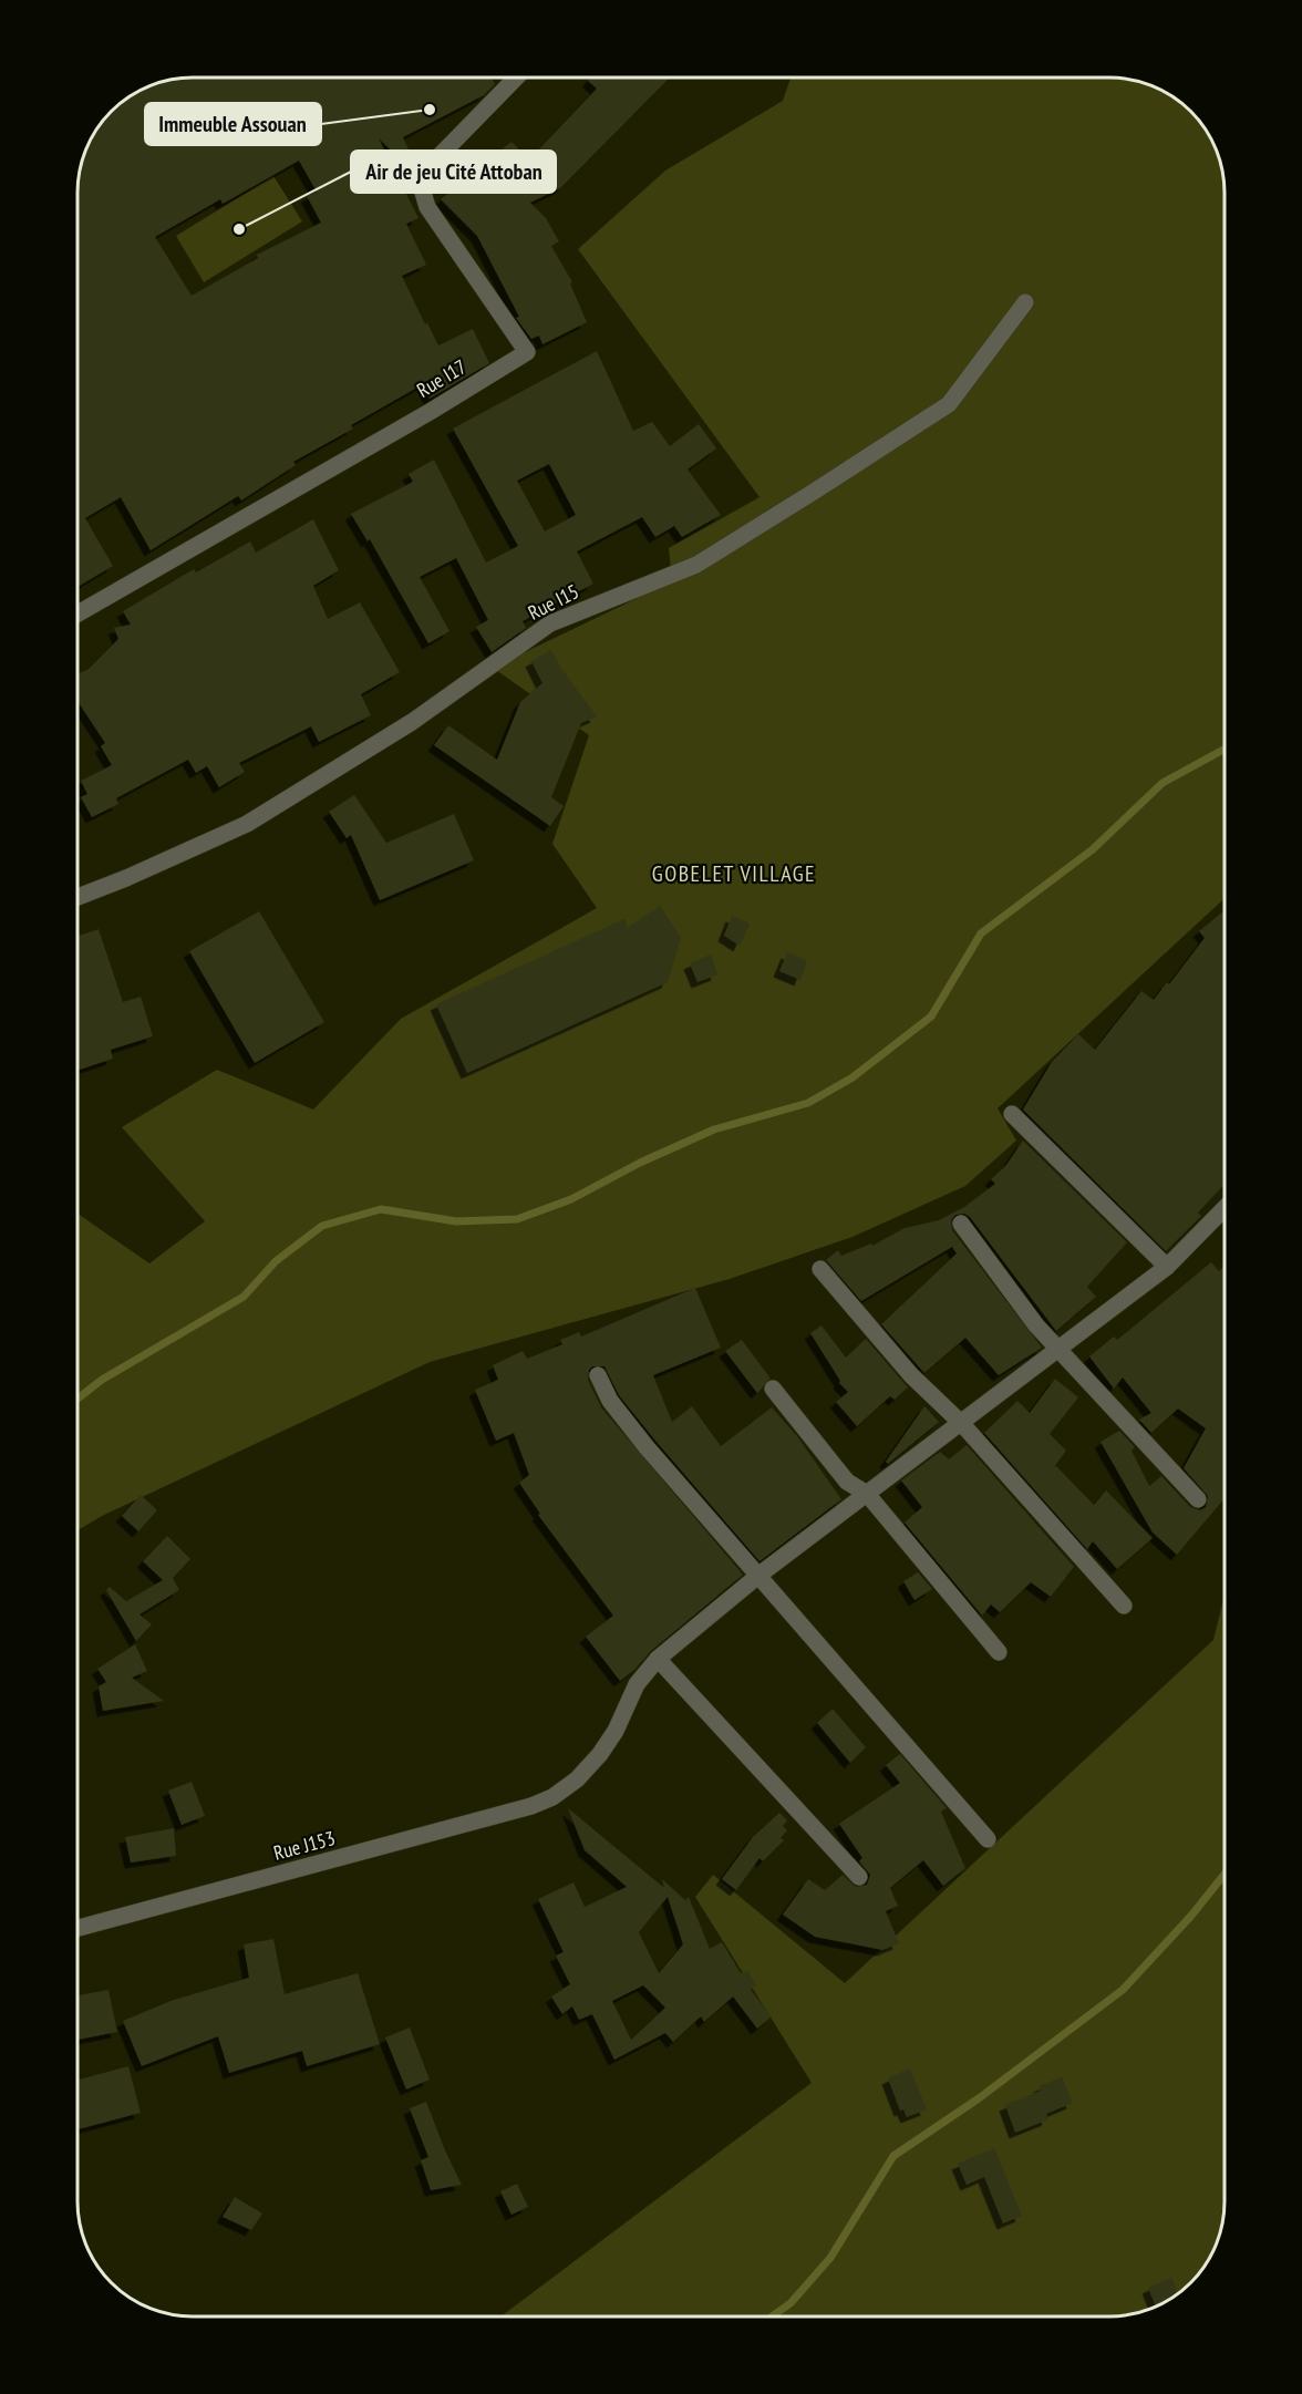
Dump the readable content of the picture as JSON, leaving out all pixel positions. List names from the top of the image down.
{
  "streets": {
    "street": ["Rue I17", "Rue I15", "Rue J153"]
  },
  "districts": ["GOBELET VILLAGE"],
  "places": ["Immeuble Assouan", "Air de jeu Cité Attoban"]
}
